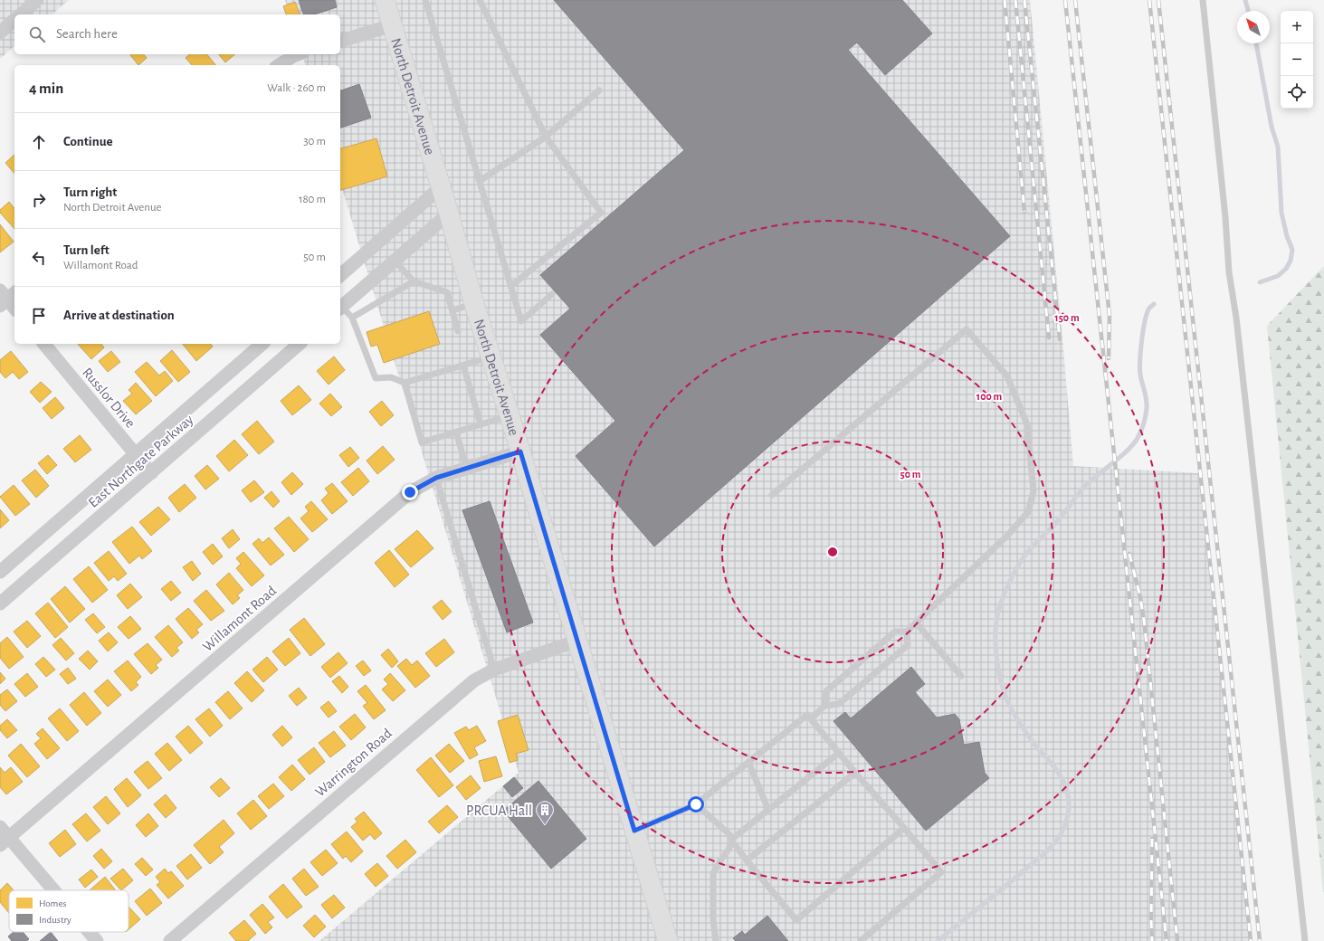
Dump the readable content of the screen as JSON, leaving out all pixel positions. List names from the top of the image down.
{
  "streets": {
    "main road": ["North Detroit Avenue"],
    "street": [
      "Russlor Drive",
      "East Northgate Parkway",
      "Willamont Road",
      "Warrington Road"
    ]
  },
  "crossings": [
    ["North Detroit Avenue", "Willamont Road"],
    ["North Detroit Avenue", "Warrington Road"],
    ["Russlor Drive", "East Northgate Parkway"]
  ],
  "places": {
    "building": ["PRCUA Hall"]
  },
  "legend": ["Homes", "Industry"],
  "north": "top left",
  "page": {
    "map_buttons": ["+", "−"],
    "search": "Search here",
    "heading": ["4 min", "Walk · 260 m"],
    "list": [
      ["Continue", "30 m"],
      ["Turn right", "North Detroit Avenue", "180 m"],
      ["Turn left", "Willamont Road", "50 m"],
      "Arrive at destination"
    ]
  },
  "rings": ["150 m", "100 m", "50 m"]
}
